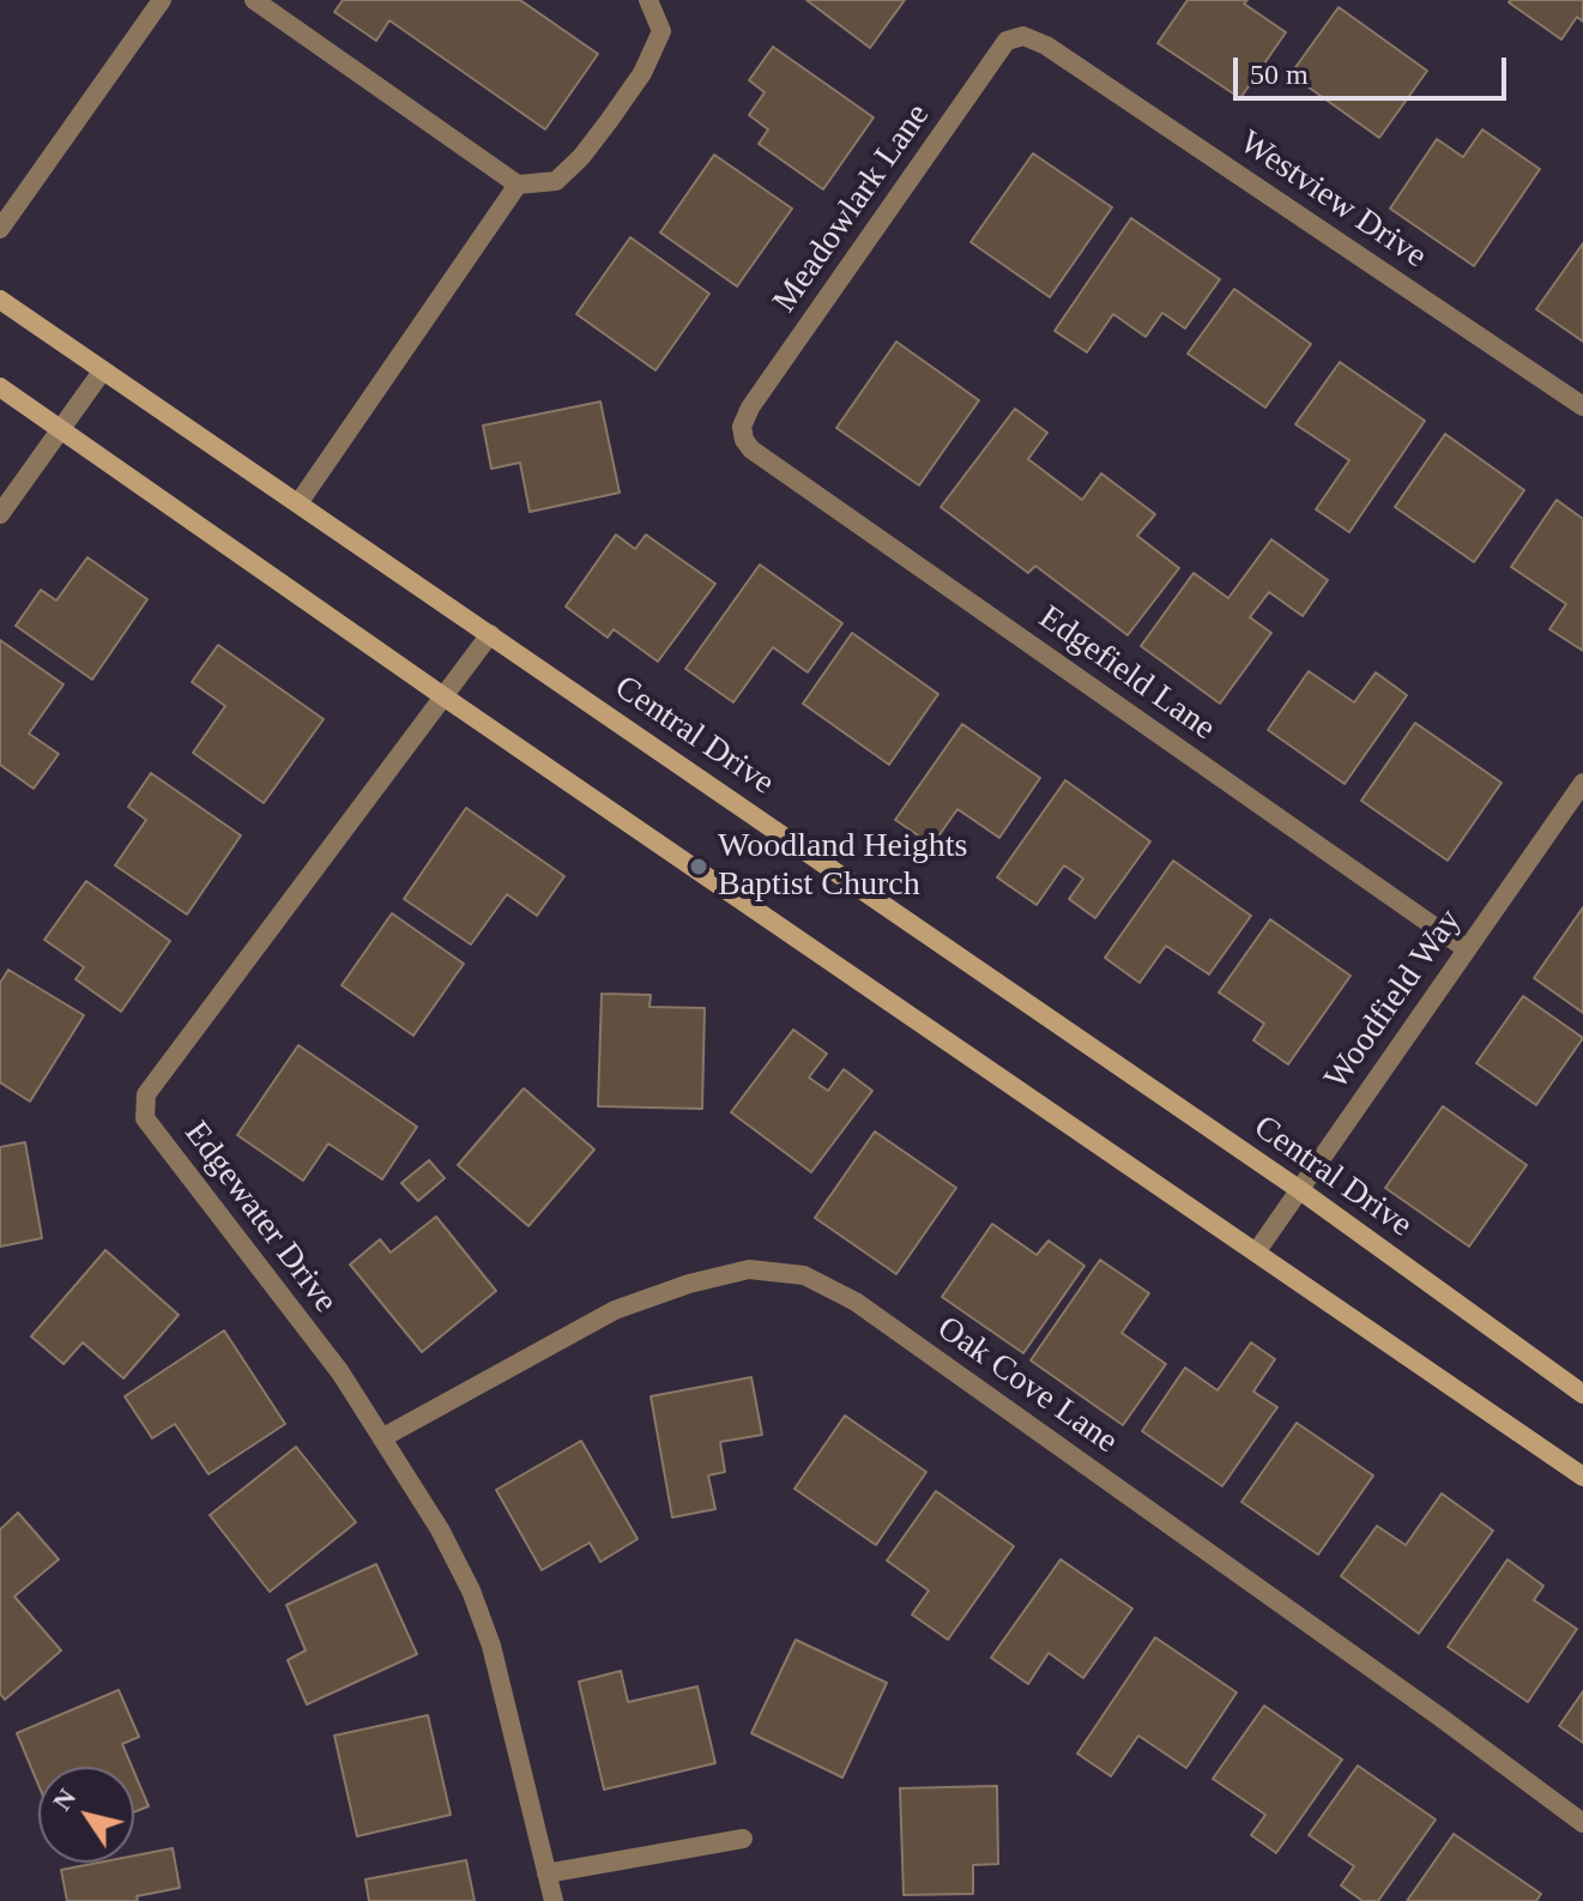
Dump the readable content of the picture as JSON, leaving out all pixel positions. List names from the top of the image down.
{
  "streets": {
    "main road": ["Central Drive"],
    "street": [
      "Westview Drive",
      "Meadowlark Lane",
      "Edgefield Lane",
      "Woodfield Way",
      "Edgewater Drive",
      "Oak Cove Lane"
    ]
  },
  "crossings": [
    ["Westview Drive", "Meadowlark Lane"],
    ["Meadowlark Lane", "Edgefield Lane"],
    ["Edgefield Lane", "Woodfield Way"],
    ["Central Drive", "Woodfield Way"],
    ["Central Drive", "Edgewater Drive"],
    ["Edgewater Drive", "Oak Cove Lane"]
  ],
  "places": ["Woodland Heights Baptist Church"],
  "scale_bar": "50 m",
  "north": "top left"
}
